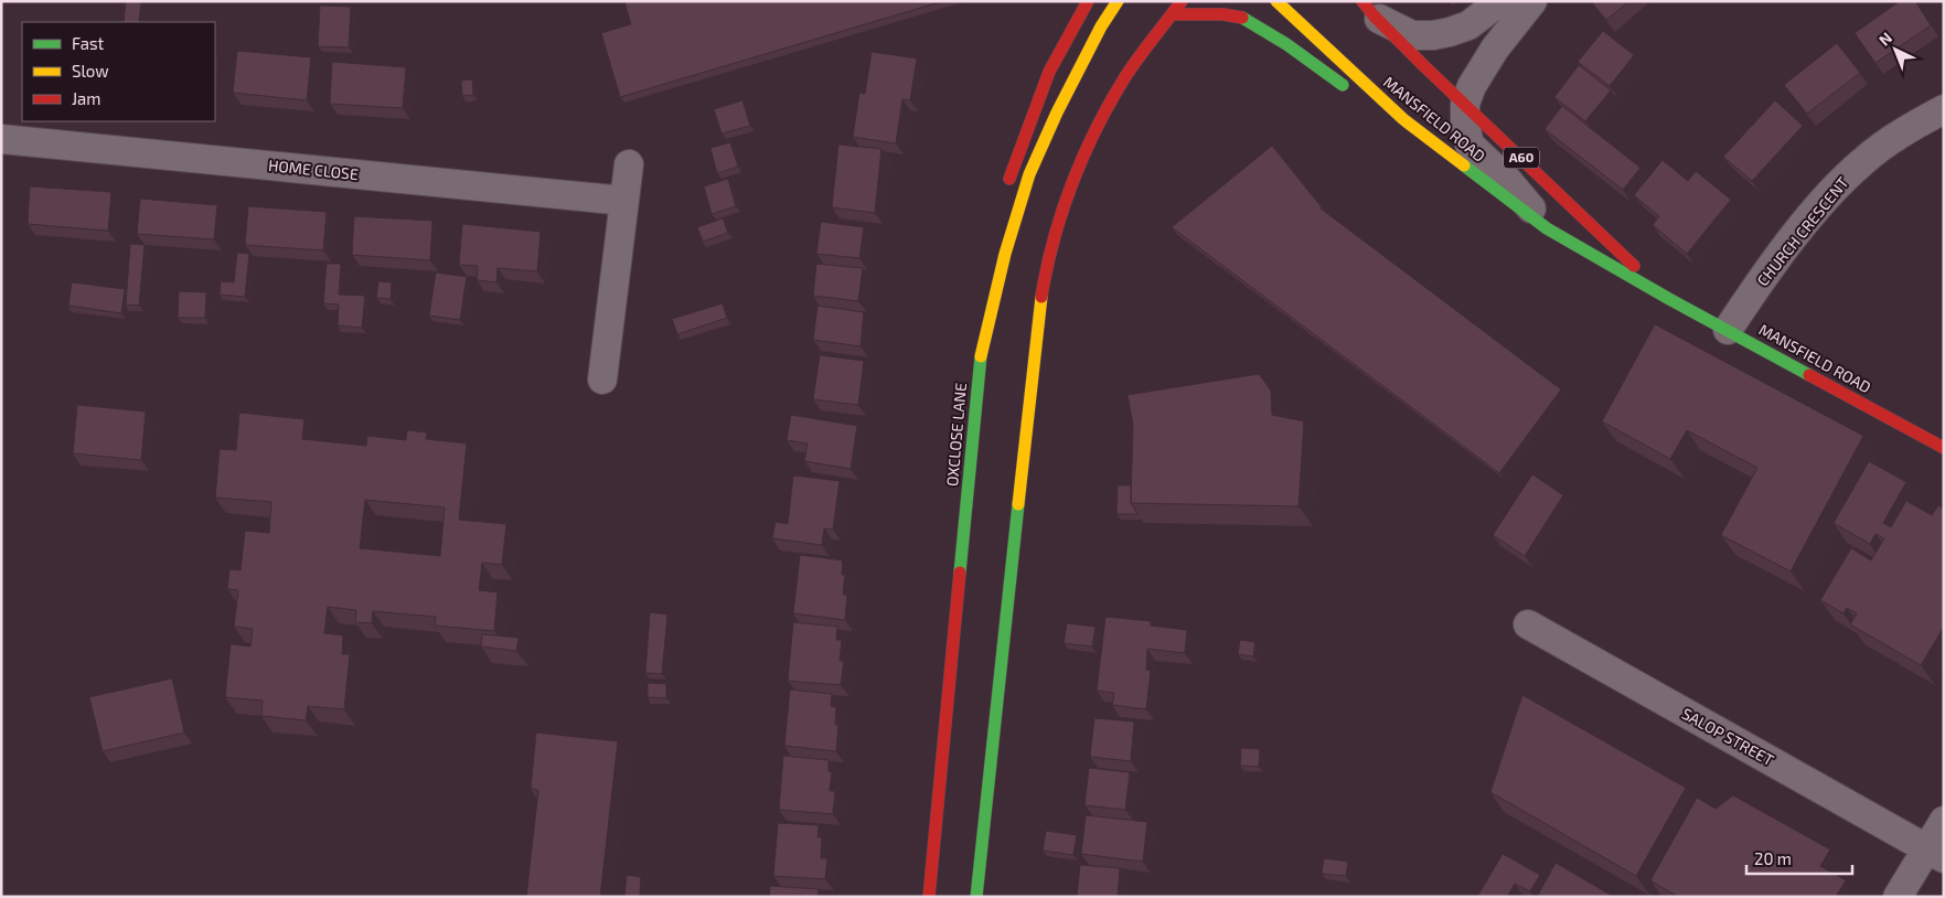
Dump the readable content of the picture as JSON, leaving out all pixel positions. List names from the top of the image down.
{
  "streets": {
    "main road": ["MANSFIELD ROAD", "A60", "OXCLOSE LANE"],
    "street": ["HOME CLOSE", "CHURCH CRESCENT", "SALOP STREET"]
  },
  "crossings": [
    ["MANSFIELD ROAD", "A60"],
    ["MANSFIELD ROAD", "CHURCH CRESCENT"]
  ],
  "legend": ["Fast", "Slow", "Jam"],
  "scale_bar": "20 m",
  "north": "top left"
}
